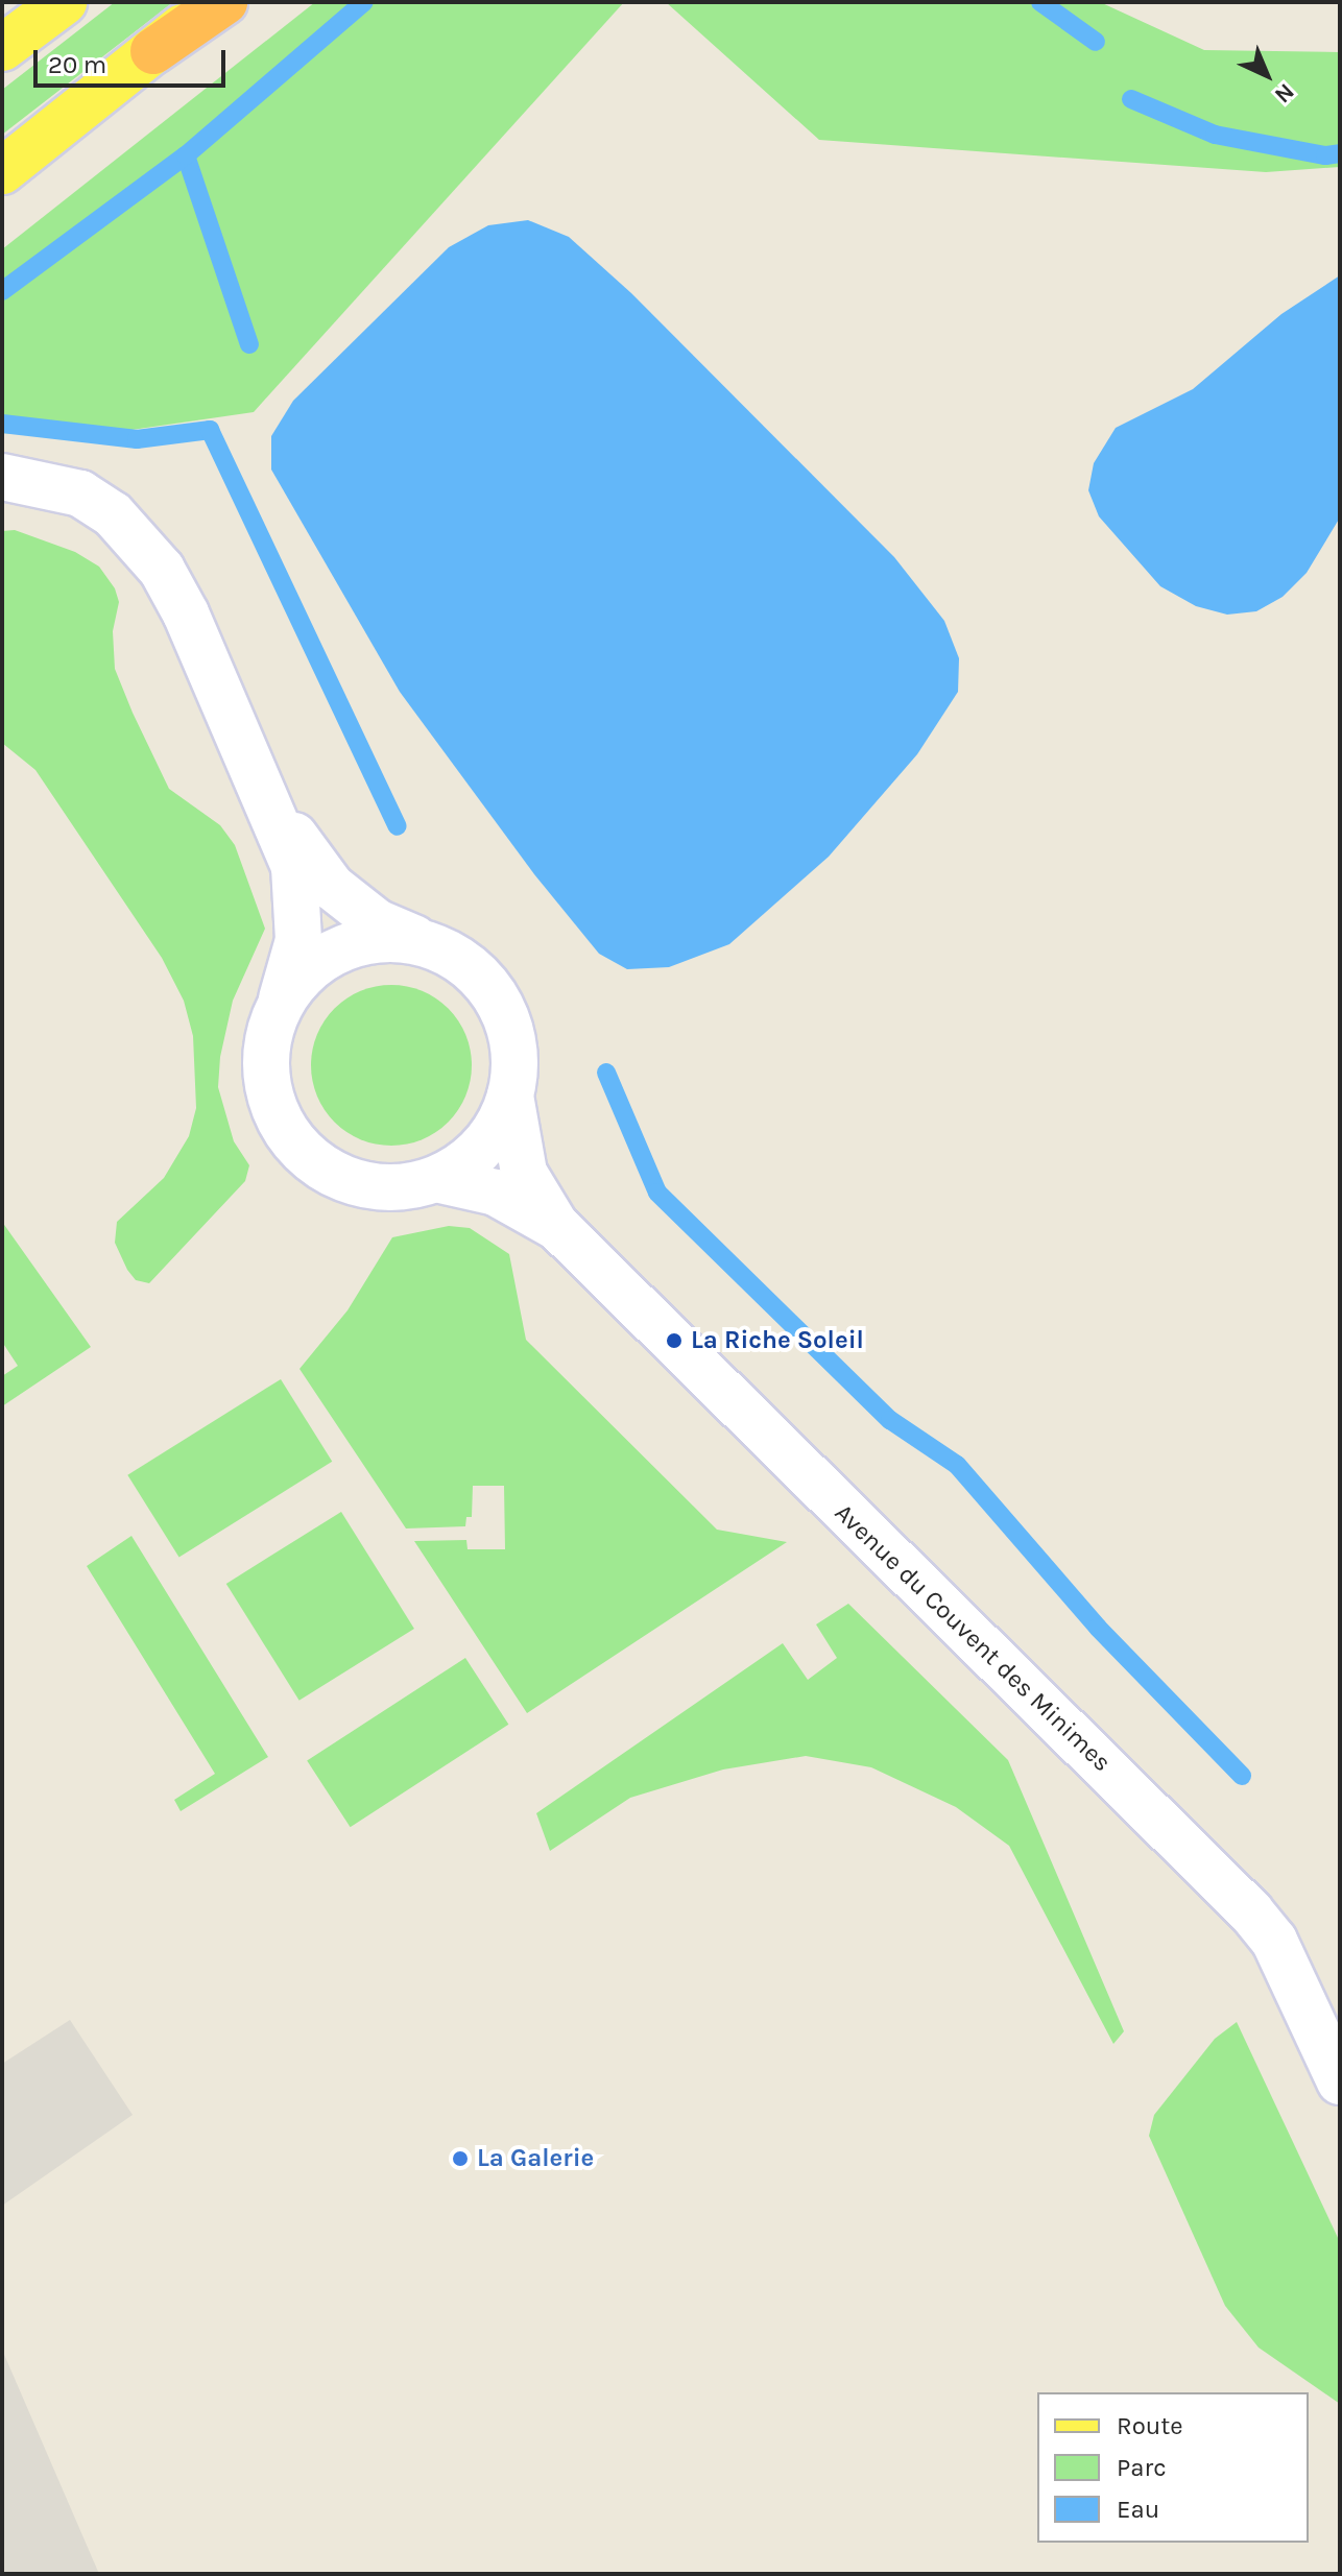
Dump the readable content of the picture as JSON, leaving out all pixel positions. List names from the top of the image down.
{
  "streets": {
    "street": ["Avenue du Couvent des Minimes"]
  },
  "places": ["La Riche Soleil", "La Galerie"],
  "legend": ["Route", "Parc", "Eau"],
  "scale_bar": "20 m",
  "north": "bottom right"
}
